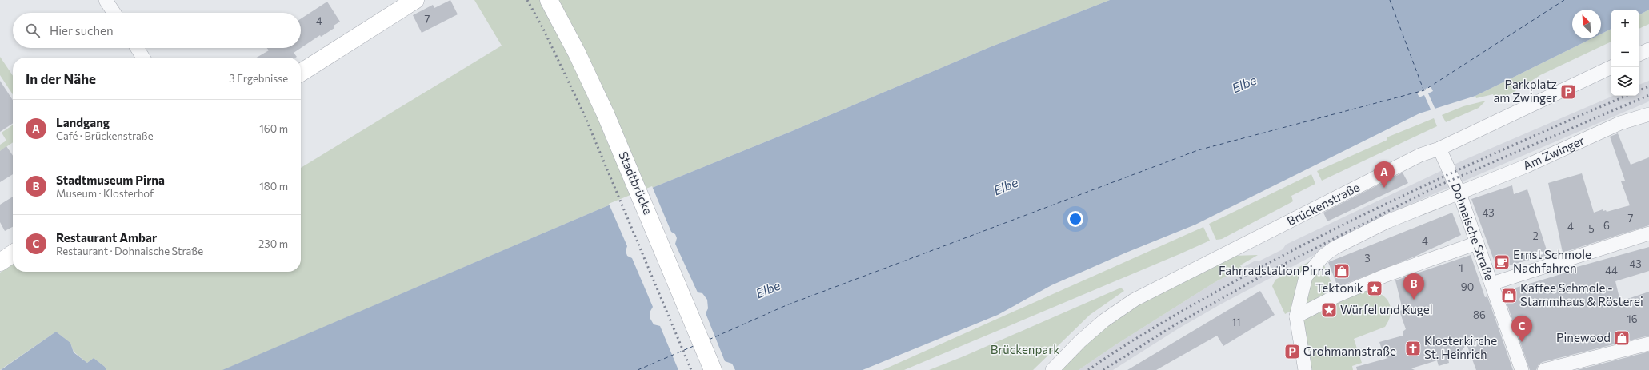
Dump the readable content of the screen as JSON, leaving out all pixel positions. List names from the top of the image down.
{
  "streets": {
    "main road": ["Stadtbrücke"],
    "street": ["Am Zwinger", "Brückenstraße", "Dohnaische Straße"]
  },
  "crossings": [
    ["Am Zwinger", "Dohnaische Straße"],
    ["Brückenstraße", "Dohnaische Straße"]
  ],
  "water": ["Elbe"],
  "parks": ["Brückenpark"],
  "places": {
    "parking": ["Parkplatz am Zwinger", "Grohmannstraße"],
    "cafe": ["Ernst Schmole Nachfahren"],
    "shop": ["Fahrradstation Pirna", "Kaffee Schmole - Stammhaus & Rösterei", "Pinewood"],
    "place": ["Tektonik", "Würfel und Kugel"],
    "church": ["Klosterkirche St. Heinrich"]
  },
  "house_numbers": [
    "7",
    "4",
    "43",
    "7",
    "6",
    "4",
    "5",
    "2",
    "4",
    "3",
    "43",
    "1",
    "44",
    "90",
    "86",
    "16",
    "11"
  ],
  "north": "top left",
  "page": {
    "map_buttons": ["+", "−"],
    "search": "Hier suchen",
    "heading": ["In der Nähe", "3 Ergebnisse"],
    "list": [
      {
        "mark": "A",
        "name": "Landgang",
        "note": "Café · Brückenstraße",
        "value": "160 m"
      },
      {
        "mark": "B",
        "name": "Stadtmuseum Pirna",
        "note": "Museum · Klosterhof",
        "value": "180 m"
      },
      {
        "mark": "C",
        "name": "Restaurant Ambar",
        "note": "Restaurant · Dohnaische Straße",
        "value": "230 m"
      }
    ],
    "pins": ["A", "B", "C"]
  }
}
